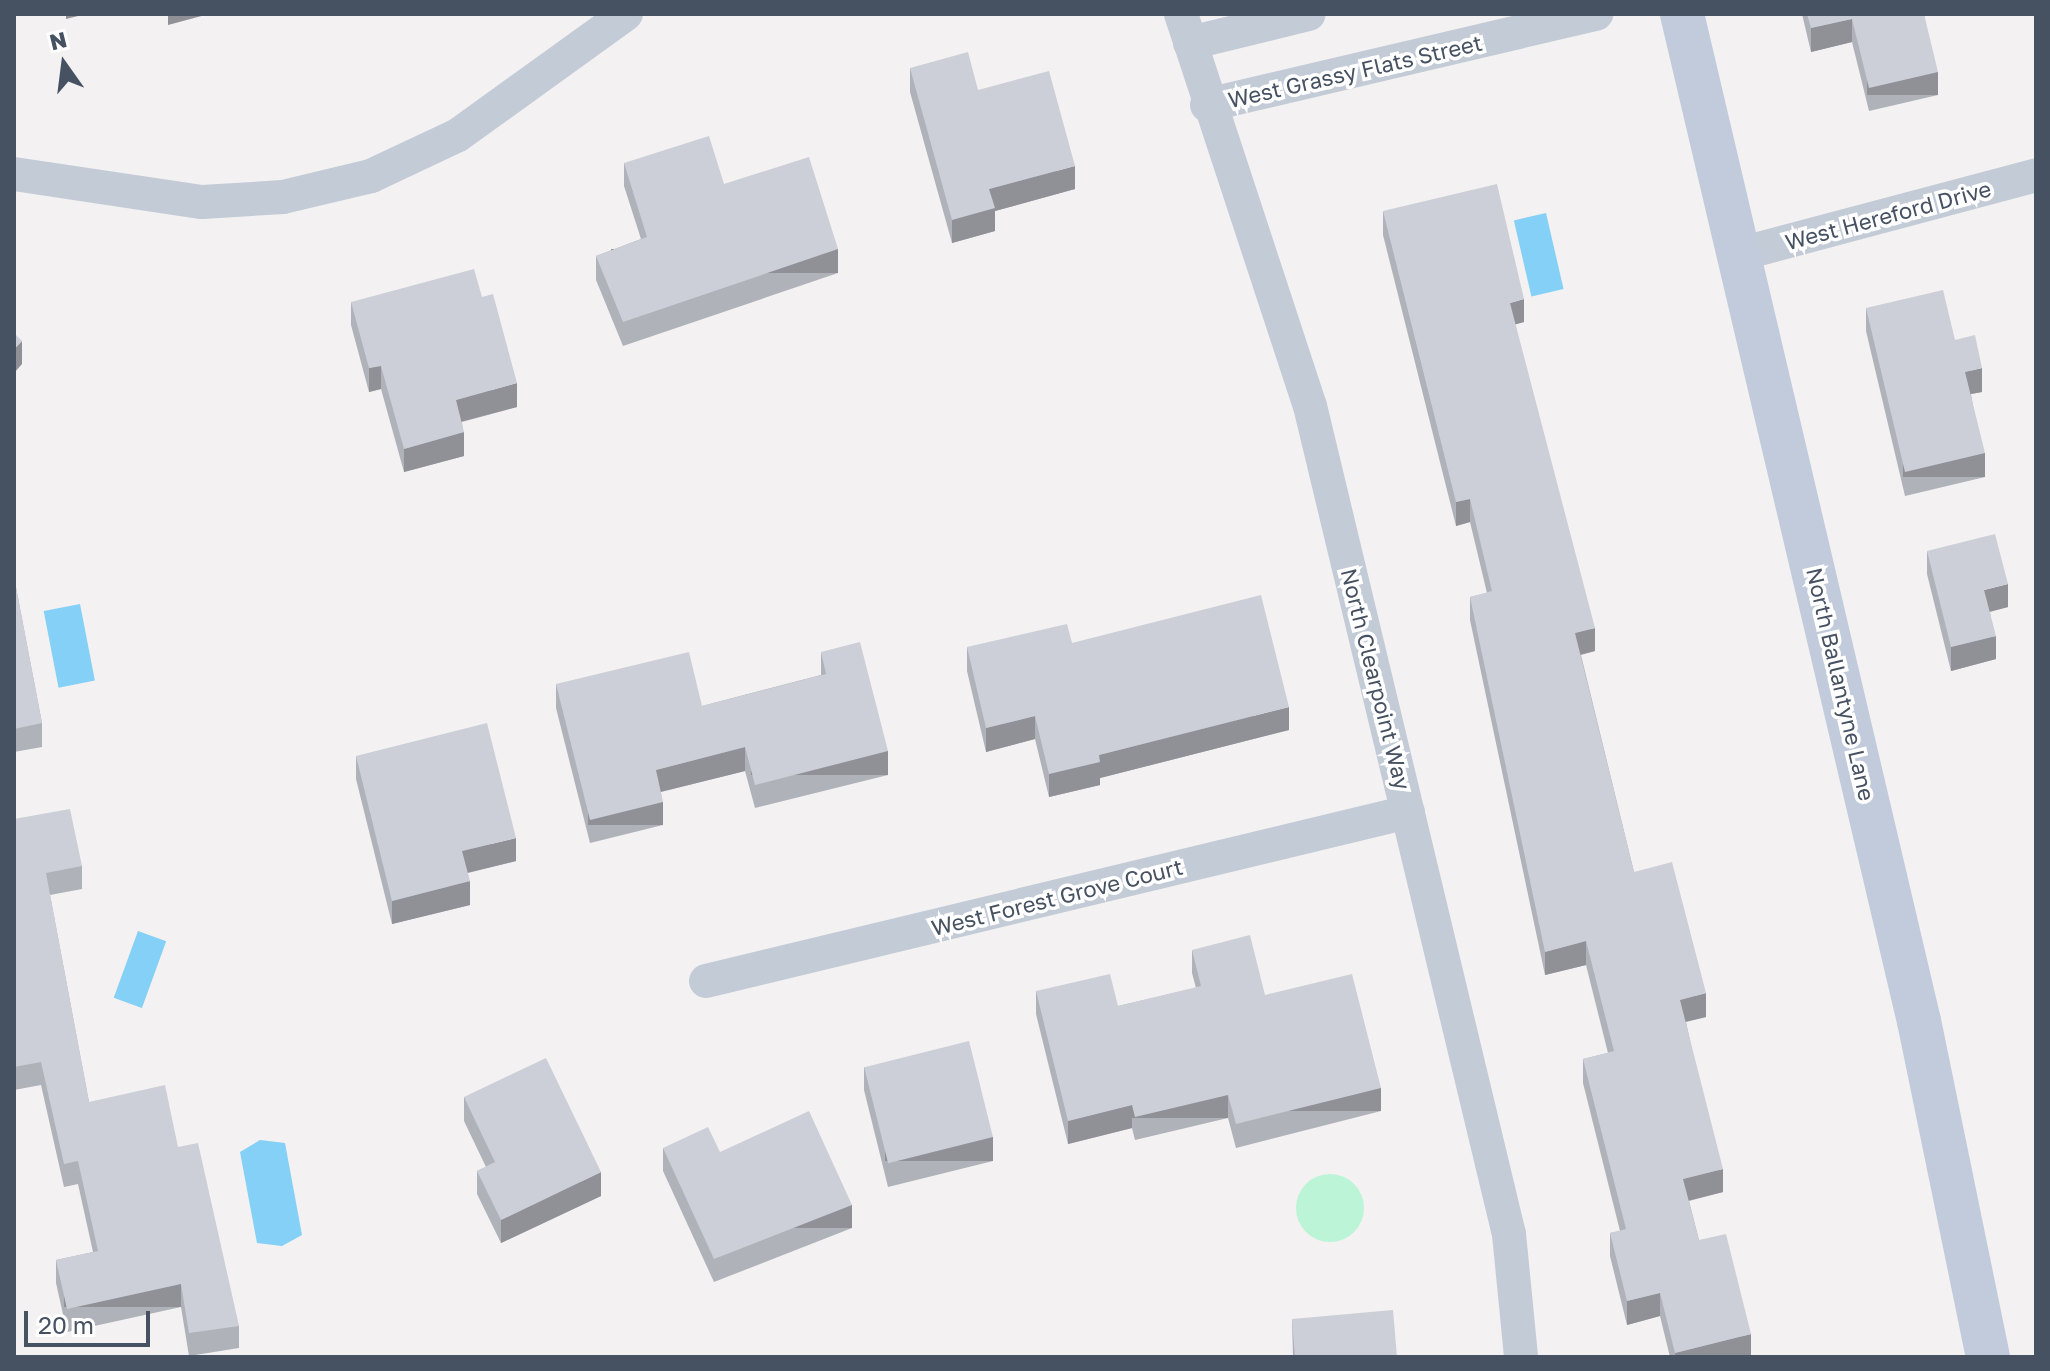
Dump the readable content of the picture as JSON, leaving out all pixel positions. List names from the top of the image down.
{
  "streets": {
    "street": [
      "West Grassy Flats Street",
      "West Hereford Drive",
      "North Clearpoint Way",
      "North Ballantyne Lane",
      "West Forest Grove Court"
    ]
  },
  "crossings": [
    ["West Grassy Flats Street", "North Clearpoint Way"],
    ["West Hereford Drive", "North Ballantyne Lane"],
    ["North Clearpoint Way", "West Forest Grove Court"]
  ],
  "scale_bar": "20 m",
  "north": "top"
}
